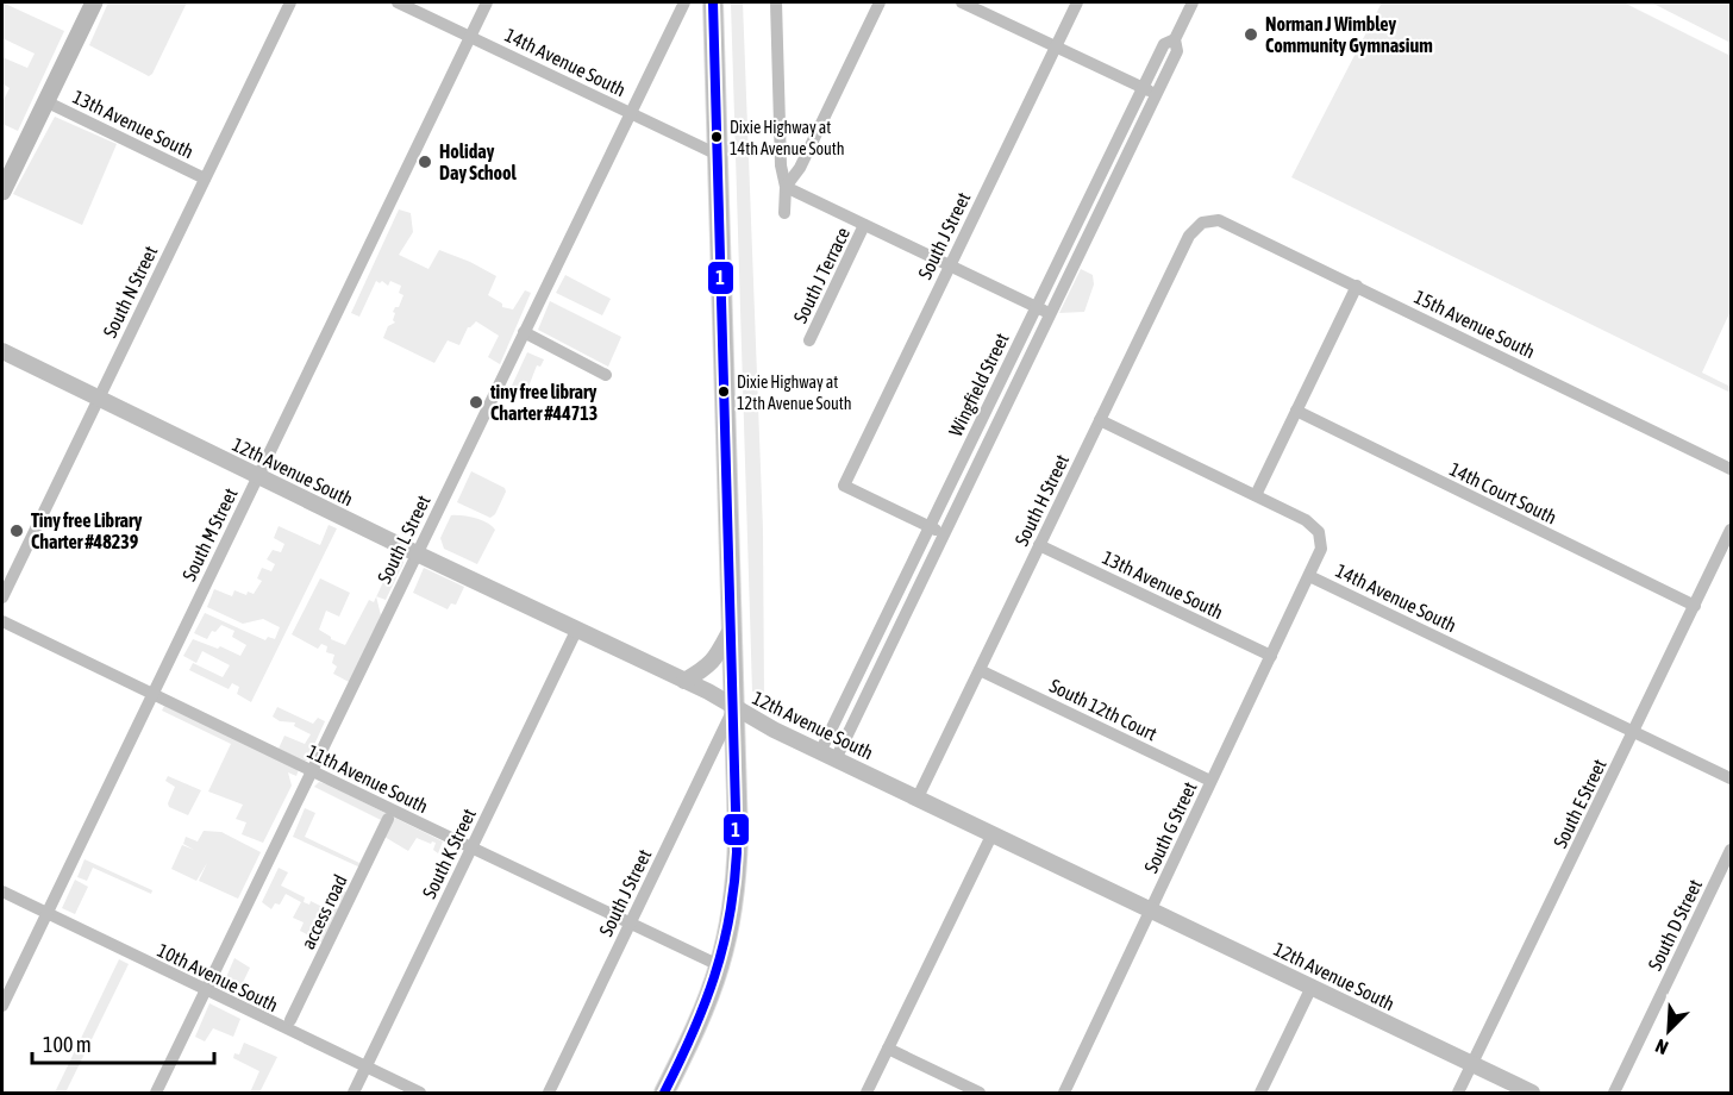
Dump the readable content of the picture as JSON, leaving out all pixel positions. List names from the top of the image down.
{
  "streets": {
    "street": [
      "14th Avenue South",
      "13th Avenue South",
      "South J Street",
      "South J Terrace",
      "South N Street",
      "15th Avenue South",
      "Wingfield Street",
      "12th Avenue South",
      "14th Court South",
      "South H Street",
      "South M Street",
      "South L Street",
      "South 12th Court",
      "11th Avenue South",
      "South E Street",
      "South G Street",
      "South K Street",
      "access road",
      "South D Street",
      "10th Avenue South"
    ]
  },
  "crossings": [
    ["14th Avenue South", "South H Street"],
    ["14th Avenue South", "South M Street"],
    ["14th Avenue South", "South L Street"],
    ["14th Avenue South", "South E Street"],
    ["14th Avenue South", "South G Street"],
    ["13th Avenue South", "South N Street"],
    ["13th Avenue South", "South H Street"],
    ["13th Avenue South", "South G Street"],
    ["South J Street", "Wingfield Street"],
    ["South J Street", "12th Avenue South"],
    ["South J Street", "11th Avenue South"],
    ["South N Street", "12th Avenue South"],
    ["15th Avenue South", "South H Street"],
    ["Wingfield Street", "12th Avenue South"],
    ["12th Avenue South", "South H Street"],
    ["12th Avenue South", "South M Street"],
    ["12th Avenue South", "South L Street"],
    ["12th Avenue South", "South E Street"],
    ["12th Avenue South", "South G Street"],
    ["12th Avenue South", "South K Street"],
    ["14th Court South", "South E Street"],
    ["South H Street", "South 12th Court"],
    ["South M Street", "11th Avenue South"],
    ["South M Street", "10th Avenue South"],
    ["South L Street", "11th Avenue South"],
    ["South L Street", "10th Avenue South"],
    ["South 12th Court", "South G Street"],
    ["11th Avenue South", "South K Street"],
    ["South K Street", "10th Avenue South"]
  ],
  "places": [
    "Norman J Wimbley Community Gymnasium",
    "Dixie Highway at 14th Avenue South",
    "Holiday Day School",
    "Dixie Highway at 12th Avenue South",
    "tiny free library Charter #44713",
    "Tiny free Library Charter #48239"
  ],
  "lines": ["transit line 1"],
  "scale_bar": "100 m",
  "north": "bottom left"
}
